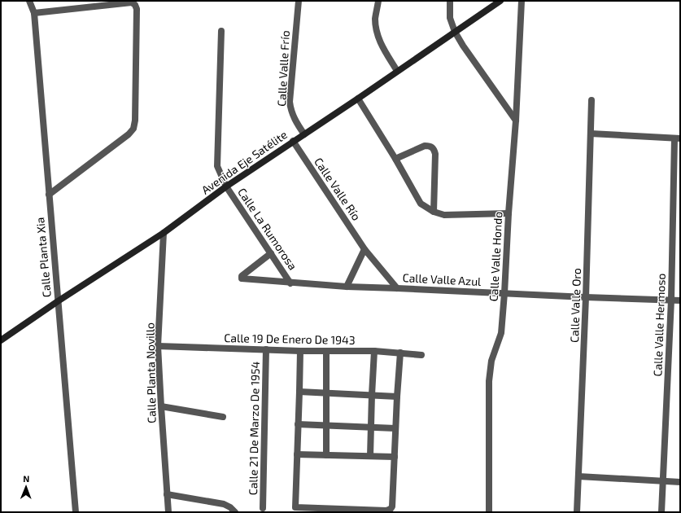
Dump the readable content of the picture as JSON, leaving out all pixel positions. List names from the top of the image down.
{
  "streets": {
    "street": [
      "Calle Valle Frío",
      "Avenida Eje Satélite",
      "Calle Valle Río",
      "Calle La Rumorosa",
      "Calle Valle Hondo",
      "Calle Planta Xia",
      "Calle Valle Azul",
      "Calle Valle Oro",
      "Calle Valle Hermoso",
      "Calle 19 De Enero De 1943",
      "Calle Planta Novillo",
      "Calle 21 De Marzo De 1954"
    ]
  },
  "crossings": [
    ["Calle Valle Frío", "Avenida Eje Satélite"],
    ["Avenida Eje Satélite", "Calle Valle Río"],
    ["Avenida Eje Satélite", "Calle La Rumorosa"],
    ["Avenida Eje Satélite", "Calle Planta Xia"],
    ["Avenida Eje Satélite", "Calle Planta Novillo"],
    ["Calle Valle Río", "Calle Valle Azul"],
    ["Calle La Rumorosa", "Calle Valle Azul"],
    ["Calle Valle Hondo", "Calle Valle Azul"],
    ["Calle Valle Azul", "Calle Valle Oro"],
    ["Calle Valle Azul", "Calle Valle Hermoso"],
    ["Calle 19 De Enero De 1943", "Calle Planta Novillo"],
    ["Calle 19 De Enero De 1943", "Calle 21 De Marzo De 1954"]
  ],
  "north": "top"
}
